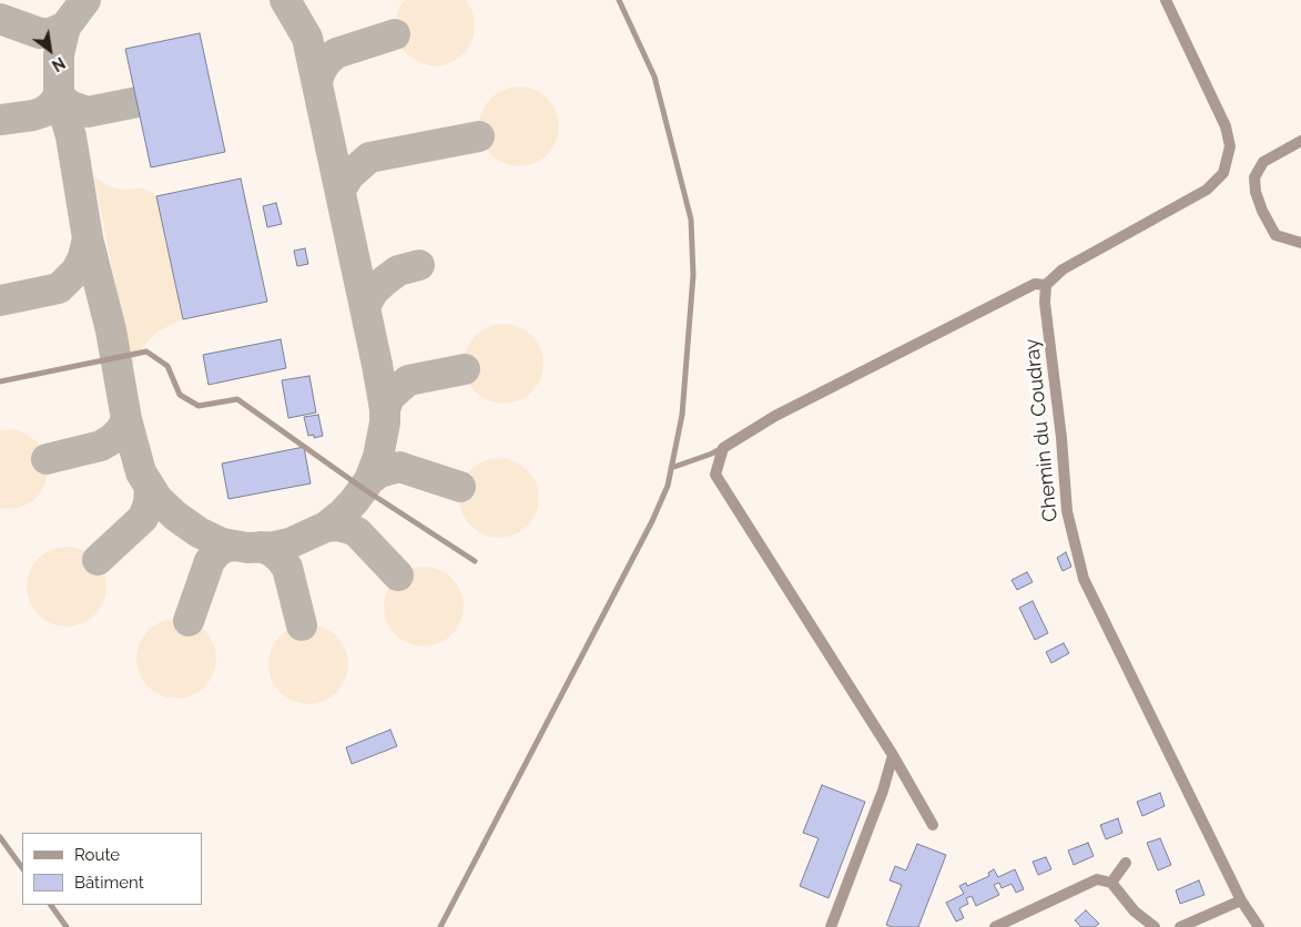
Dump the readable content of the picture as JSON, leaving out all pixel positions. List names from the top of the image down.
{
  "streets": {
    "street": ["Chemin du Coudray"]
  },
  "legend": ["Route", "Bâtiment"],
  "north": "bottom right"
}
